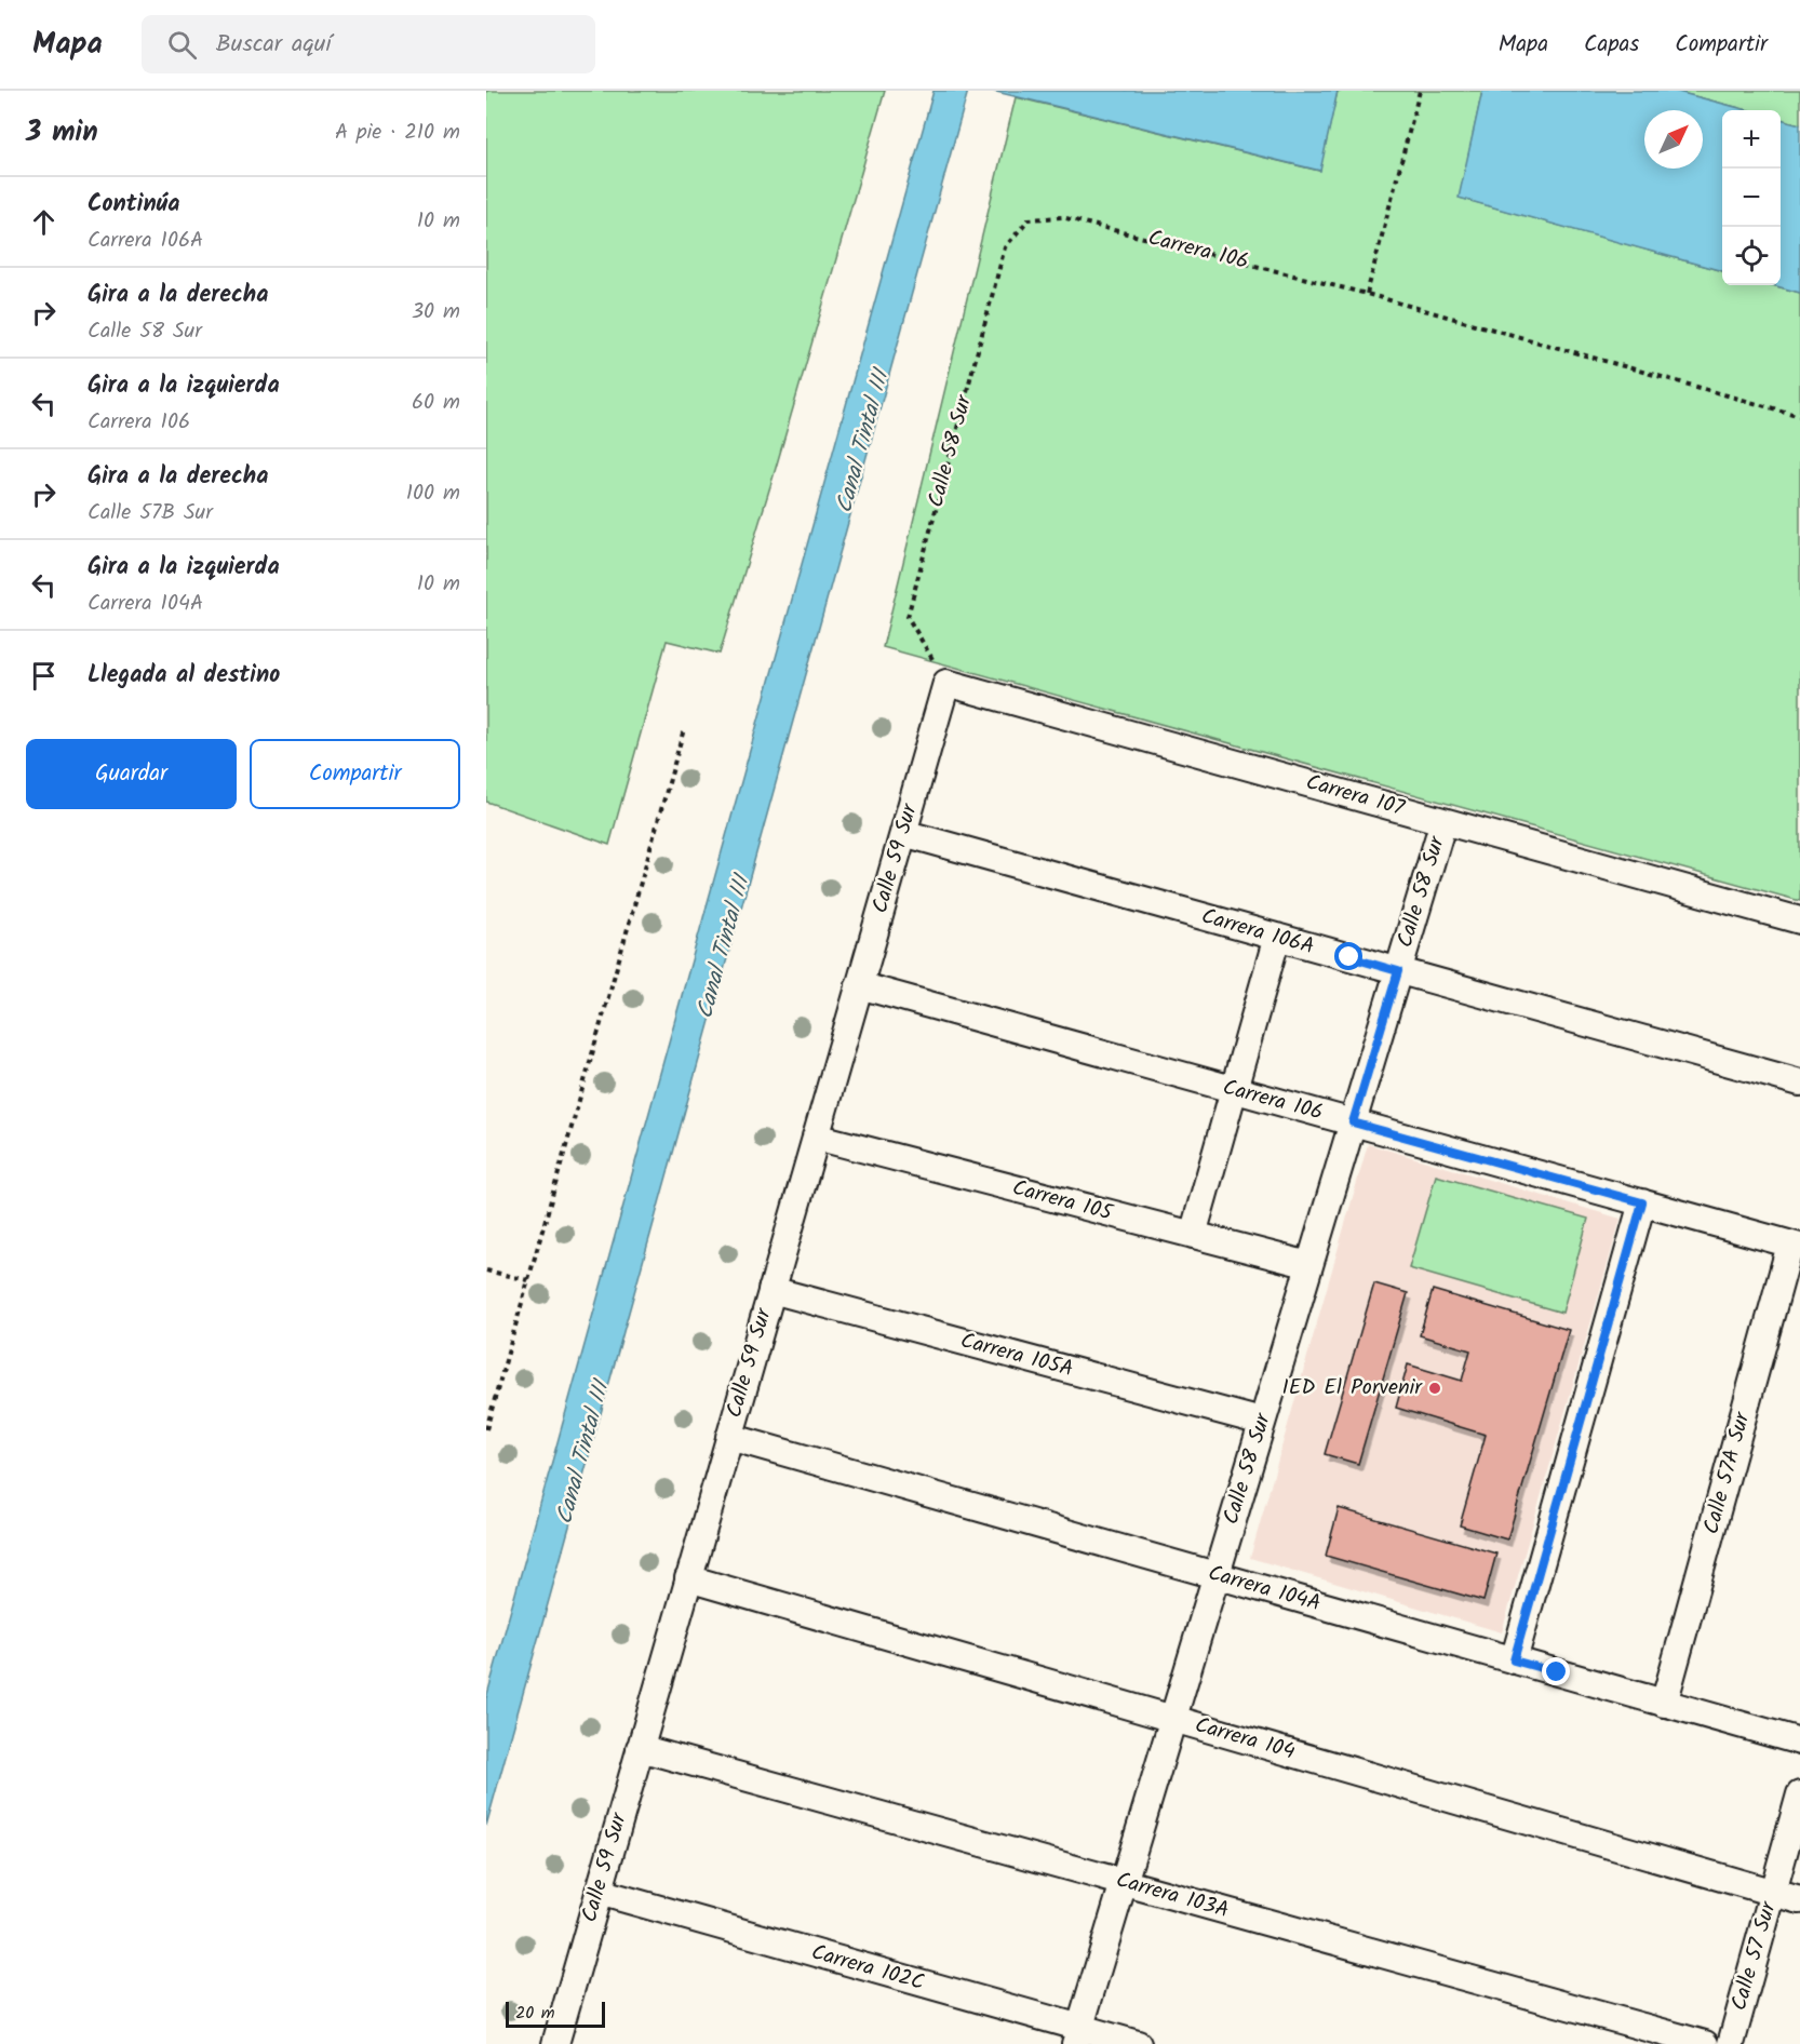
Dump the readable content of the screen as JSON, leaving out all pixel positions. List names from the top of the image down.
{
  "streets": {
    "street": [
      "Carrera 106",
      "Calle 58 Sur",
      "Carrera 107",
      "Calle 59 Sur",
      "Carrera 106A",
      "Carrera 105",
      "Carrera 105A",
      "Calle 57A Sur",
      "Carrera 104A",
      "Carrera 104",
      "Carrera 103A",
      "Calle 57 Sur",
      "Carrera 102C"
    ]
  },
  "crossings": [
    ["Carrera 106", "Calle 58 Sur"],
    ["Carrera 106", "Calle 59 Sur"],
    ["Carrera 106", "Calle 57A Sur"],
    ["Calle 58 Sur", "Carrera 107"],
    ["Calle 58 Sur", "Calle 59 Sur"],
    ["Calle 58 Sur", "Carrera 106A"],
    ["Calle 58 Sur", "Carrera 105"],
    ["Calle 58 Sur", "Carrera 105A"],
    ["Calle 58 Sur", "Carrera 104A"],
    ["Calle 58 Sur", "Carrera 104"],
    ["Calle 58 Sur", "Carrera 103A"],
    ["Calle 58 Sur", "Carrera 102C"],
    ["Carrera 107", "Calle 59 Sur"],
    ["Calle 59 Sur", "Carrera 106A"],
    ["Calle 59 Sur", "Carrera 105"],
    ["Calle 59 Sur", "Carrera 105A"],
    ["Calle 59 Sur", "Carrera 104A"],
    ["Calle 59 Sur", "Carrera 104"],
    ["Calle 59 Sur", "Carrera 103A"],
    ["Calle 59 Sur", "Carrera 102C"],
    ["Calle 57A Sur", "Carrera 104A"],
    ["Carrera 104", "Calle 57 Sur"]
  ],
  "water": ["Canal Tintal III"],
  "places": ["IED El Porvenir"],
  "scale_bar": "20 m",
  "north": "top right",
  "page": {
    "header": "Mapa",
    "search": "Buscar aquí",
    "nav": ["Mapa", "Capas", "Compartir"],
    "heading": ["3 min", "A pie · 210 m"],
    "map_buttons": ["+", "−"],
    "list": [
      ["Continúa", "Carrera 106A", "10 m"],
      ["Gira a la derecha", "Calle 58 Sur", "30 m"],
      ["Gira a la izquierda", "Carrera 106", "60 m"],
      ["Gira a la derecha", "Calle 57B Sur", "100 m"],
      ["Gira a la izquierda", "Carrera 104A", "10 m"],
      "Llegada al destino"
    ],
    "buttons": ["Guardar", "Compartir"],
    "scale": "20 m"
  }
}
